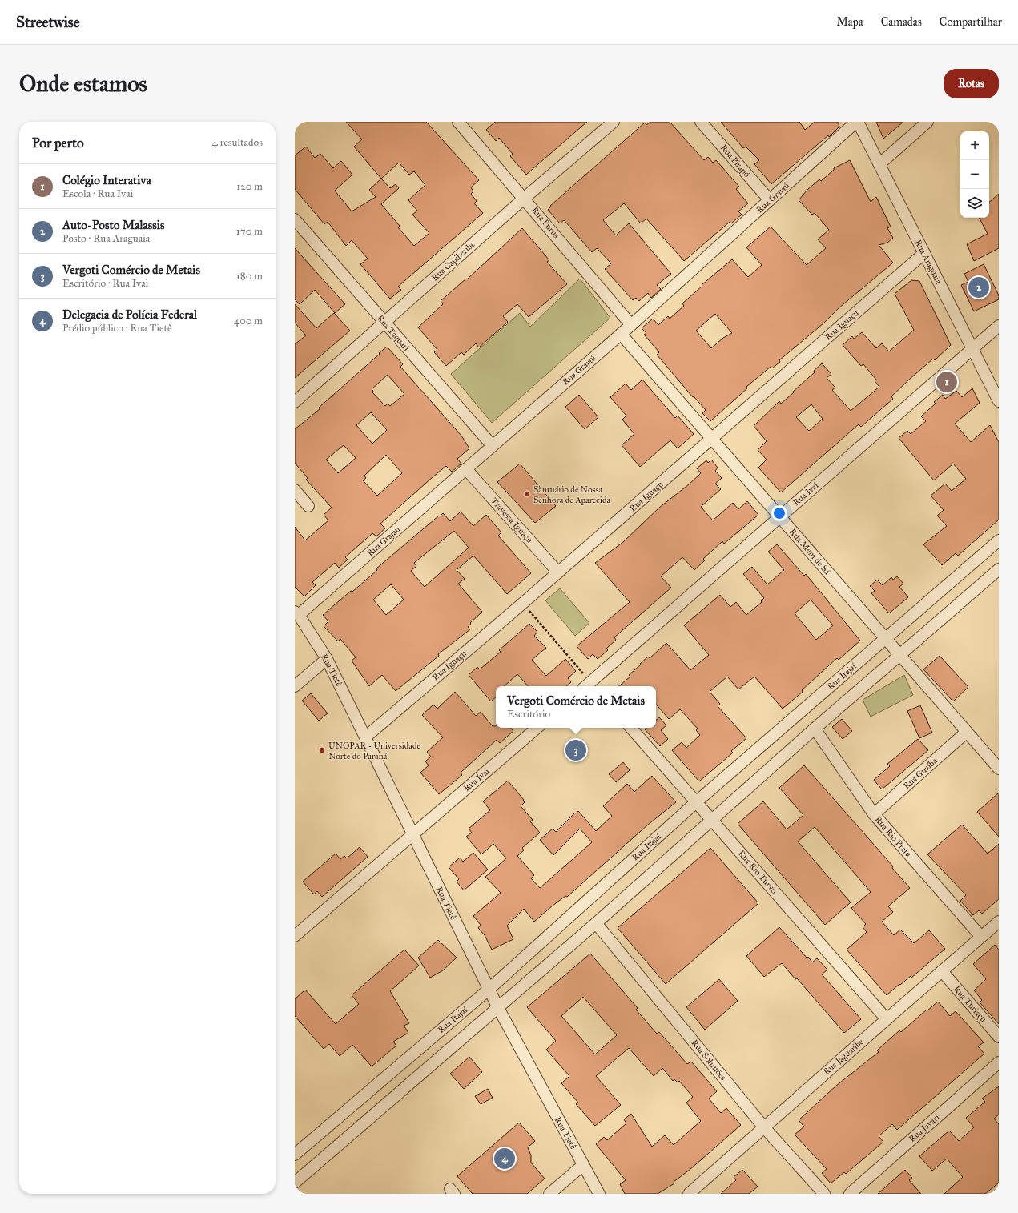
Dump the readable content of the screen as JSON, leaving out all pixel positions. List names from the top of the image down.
{
  "streets": {
    "street": [
      "Rua Pirapó",
      "Rua Grajaú",
      "Rua Purus",
      "Rua Capiberibe",
      "Rua Araguaia",
      "Rua Iguaçu",
      "Rua Taquari",
      "Rua Ivai",
      "Travessa Iguaçu",
      "Rua Mem de Sá",
      "Rua Tietê",
      "Rua Itajaí",
      "Rua Guaíba",
      "Rua Rio Prata",
      "Rua Rio Turvo",
      "Rua Turiaçu",
      "Rua Jaguaribe",
      "Rua Solimões",
      "Rua Javari"
    ]
  },
  "crossings": [
    ["Rua Pirapó", "Rua Grajaú"],
    ["Rua Grajaú", "Rua Purus"],
    ["Rua Grajaú", "Rua Araguaia"],
    ["Rua Grajaú", "Rua Taquari"],
    ["Rua Grajaú", "Travessa Iguaçu"],
    ["Rua Grajaú", "Rua Mem de Sá"],
    ["Rua Grajaú", "Rua Tietê"],
    ["Rua Purus", "Rua Capiberibe"],
    ["Rua Capiberibe", "Rua Taquari"],
    ["Rua Araguaia", "Rua Iguaçu"],
    ["Rua Araguaia", "Rua Ivai"],
    ["Rua Iguaçu", "Travessa Iguaçu"],
    ["Rua Iguaçu", "Rua Mem de Sá"],
    ["Rua Iguaçu", "Rua Tietê"],
    ["Rua Ivai", "Rua Mem de Sá"],
    ["Rua Ivai", "Rua Tietê"],
    ["Rua Mem de Sá", "Rua Itajaí"],
    ["Rua Mem de Sá", "Rua Guaíba"],
    ["Rua Tietê", "Rua Itajaí"],
    ["Rua Itajaí", "Rua Rio Turvo"],
    ["Rua Guaíba", "Rua Rio Prata"],
    ["Rua Rio Prata", "Rua Jaguaribe"],
    ["Rua Rio Turvo", "Rua Jaguaribe"],
    ["Rua Turiaçu", "Rua Jaguaribe"],
    ["Rua Jaguaribe", "Rua Solimões"]
  ],
  "places": ["Santuário de Nossa Senhora de Aparecida", "UNOPAR - Universidade Norte do Paraná"],
  "page": {
    "header": "Streetwise",
    "nav": ["Mapa", "Camadas", "Compartilhar"],
    "buttons": "Rotas",
    "title": "Onde estamos",
    "heading": ["Por perto", "4 resultados"],
    "map_buttons": ["+", "−"],
    "list": [
      {
        "mark": "1",
        "name": "Colégio Interativa",
        "note": "Escola · Rua Ivai",
        "value": "120 m"
      },
      {
        "mark": "2",
        "name": "Auto-Posto Malassis",
        "note": "Posto · Rua Araguaia",
        "value": "170 m"
      },
      {
        "mark": "3",
        "name": "Vergoti Comércio de Metais",
        "note": "Escritório · Rua Ivai",
        "value": "180 m"
      },
      {
        "mark": "4",
        "name": "Delegacia de Polícia Federal",
        "note": "Prédio público · Rua Tietê",
        "value": "400 m"
      }
    ],
    "pins": [
      "2",
      "1",
      "3",
      "4"
    ],
    "popup": ["Vergoti Comércio de Metais", "Escritório"]
  }
}
